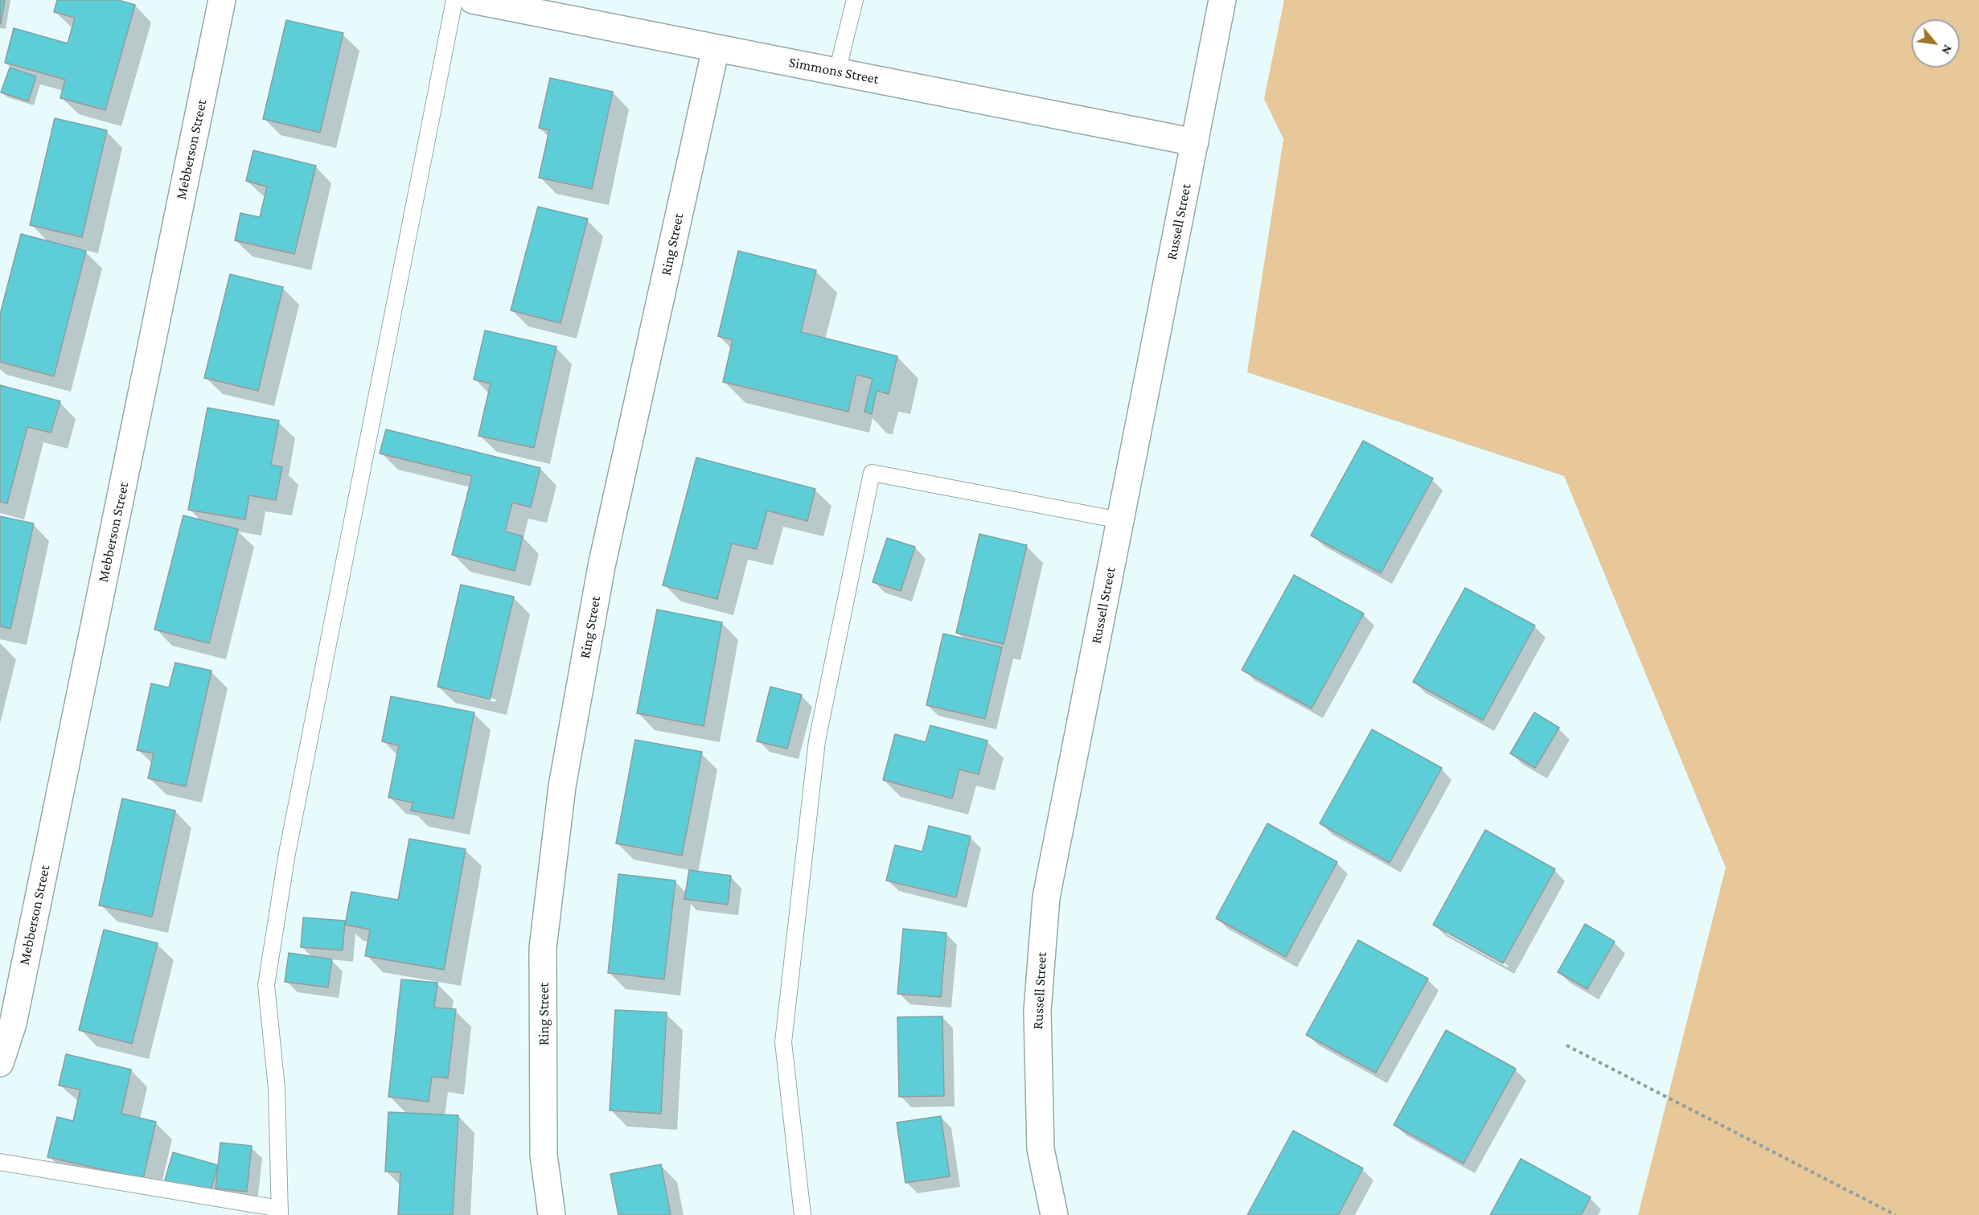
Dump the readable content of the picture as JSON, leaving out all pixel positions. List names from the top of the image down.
{
  "streets": {
    "street": [
      "Simmons Street",
      "Mebberson Street",
      "Russell Street",
      "Ring Street"
    ]
  },
  "crossings": [
    ["Simmons Street", "Russell Street"],
    ["Simmons Street", "Ring Street"]
  ],
  "north": "bottom right"
}
